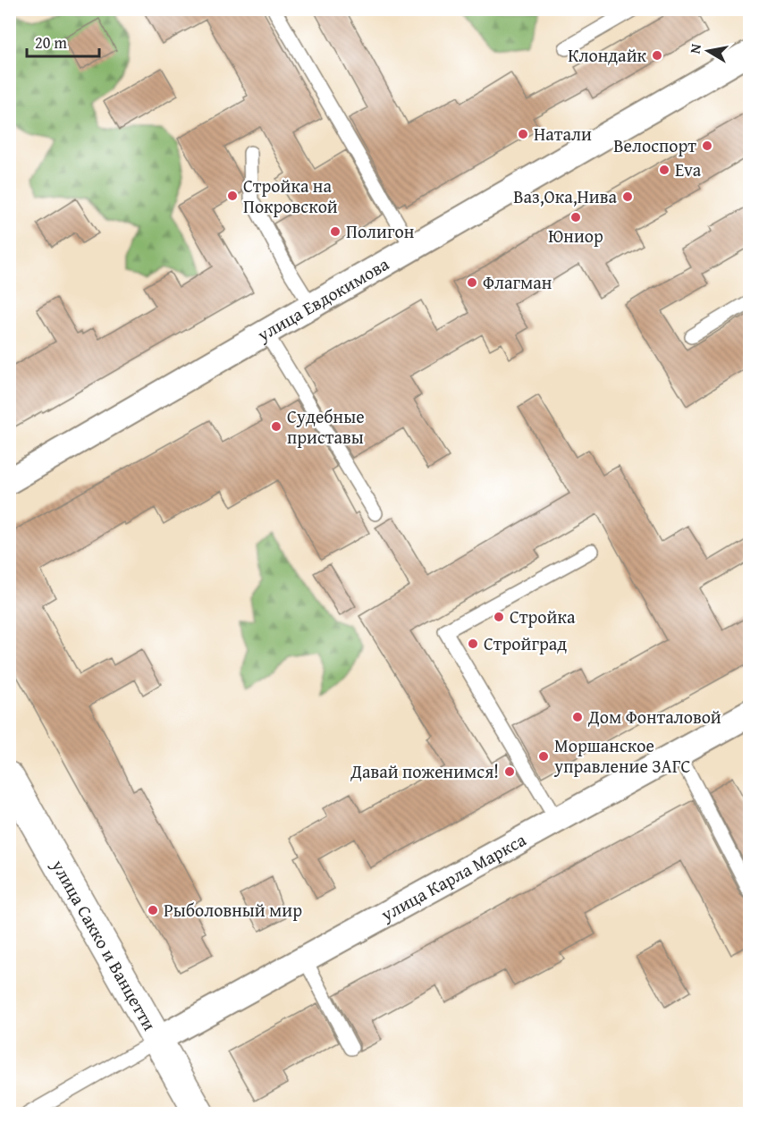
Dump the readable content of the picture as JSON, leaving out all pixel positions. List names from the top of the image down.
{
  "streets": {
    "main road": ["улица Сакко и Ванцетти"],
    "street": ["улица Евдокимова", "улица Карла Маркса"]
  },
  "crossings": [
    ["улица Карла Маркса", "улица Сакко и Ванцетти"]
  ],
  "places": [
    "Клондайк",
    "Натали",
    "Велоспорт",
    "Eva",
    "Стройка на Покровской",
    "Ваз,Ока,Нива",
    "Юниор",
    "Полигон",
    "Флагман",
    "Судебные приставы",
    "Стройка",
    "Стройград",
    "Дом Фонталовой",
    "Моршанское управление ЗАГС",
    "Давай поженимся!",
    "Рыболовный мир"
  ],
  "scale_bar": "20 m",
  "north": "left"
}
